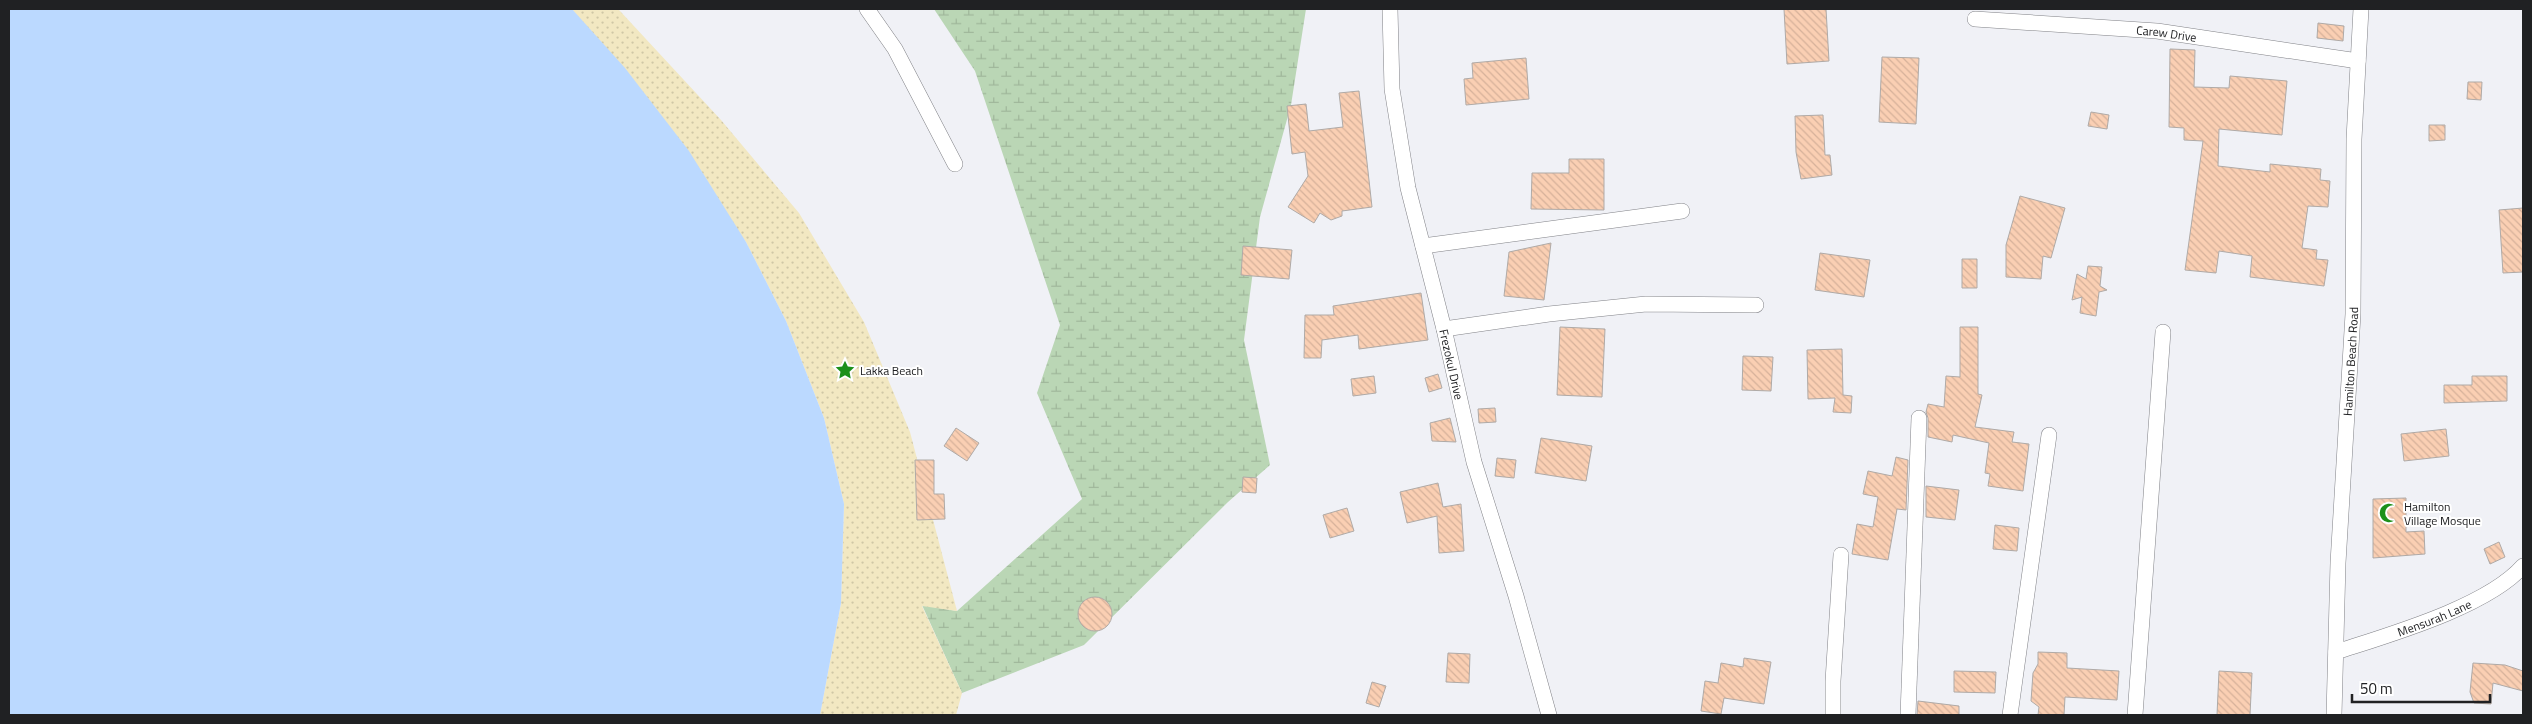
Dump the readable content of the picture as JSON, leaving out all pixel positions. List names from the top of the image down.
{
  "streets": {
    "street": [
      "Carew Drive",
      "Hamilton Beach Road",
      "Frezokul Drive",
      "Mensurah Lane"
    ]
  },
  "crossings": [
    ["Carew Drive", "Hamilton Beach Road"],
    ["Hamilton Beach Road", "Mensurah Lane"]
  ],
  "places": {
    "place": ["Lakka Beach"],
    "mosque": ["Hamilton Village Mosque"]
  },
  "scale_bar": "50 m"
}
